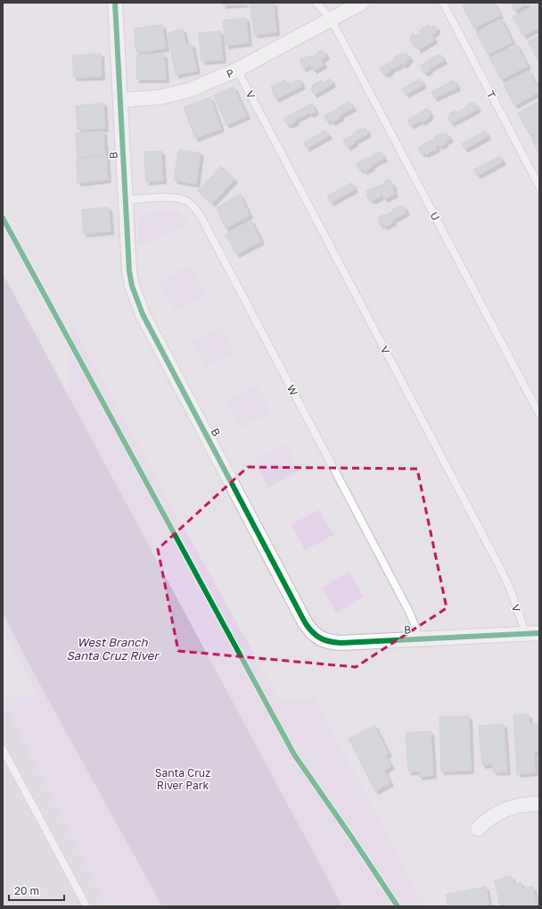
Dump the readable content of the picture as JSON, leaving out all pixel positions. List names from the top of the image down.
{
  "streets": {
    "street": ["P", "B"],
    "lane": [
      "V",
      "T",
      "U",
      "W"
    ]
  },
  "crossings": [
    ["P", "V"],
    ["P", "B"],
    ["P", "U"],
    ["V", "B"],
    ["B", "W"]
  ],
  "water": ["West Branch Santa Cruz River"],
  "parks": ["Santa Cruz River Park"],
  "scale_bar": "20 m"
}
